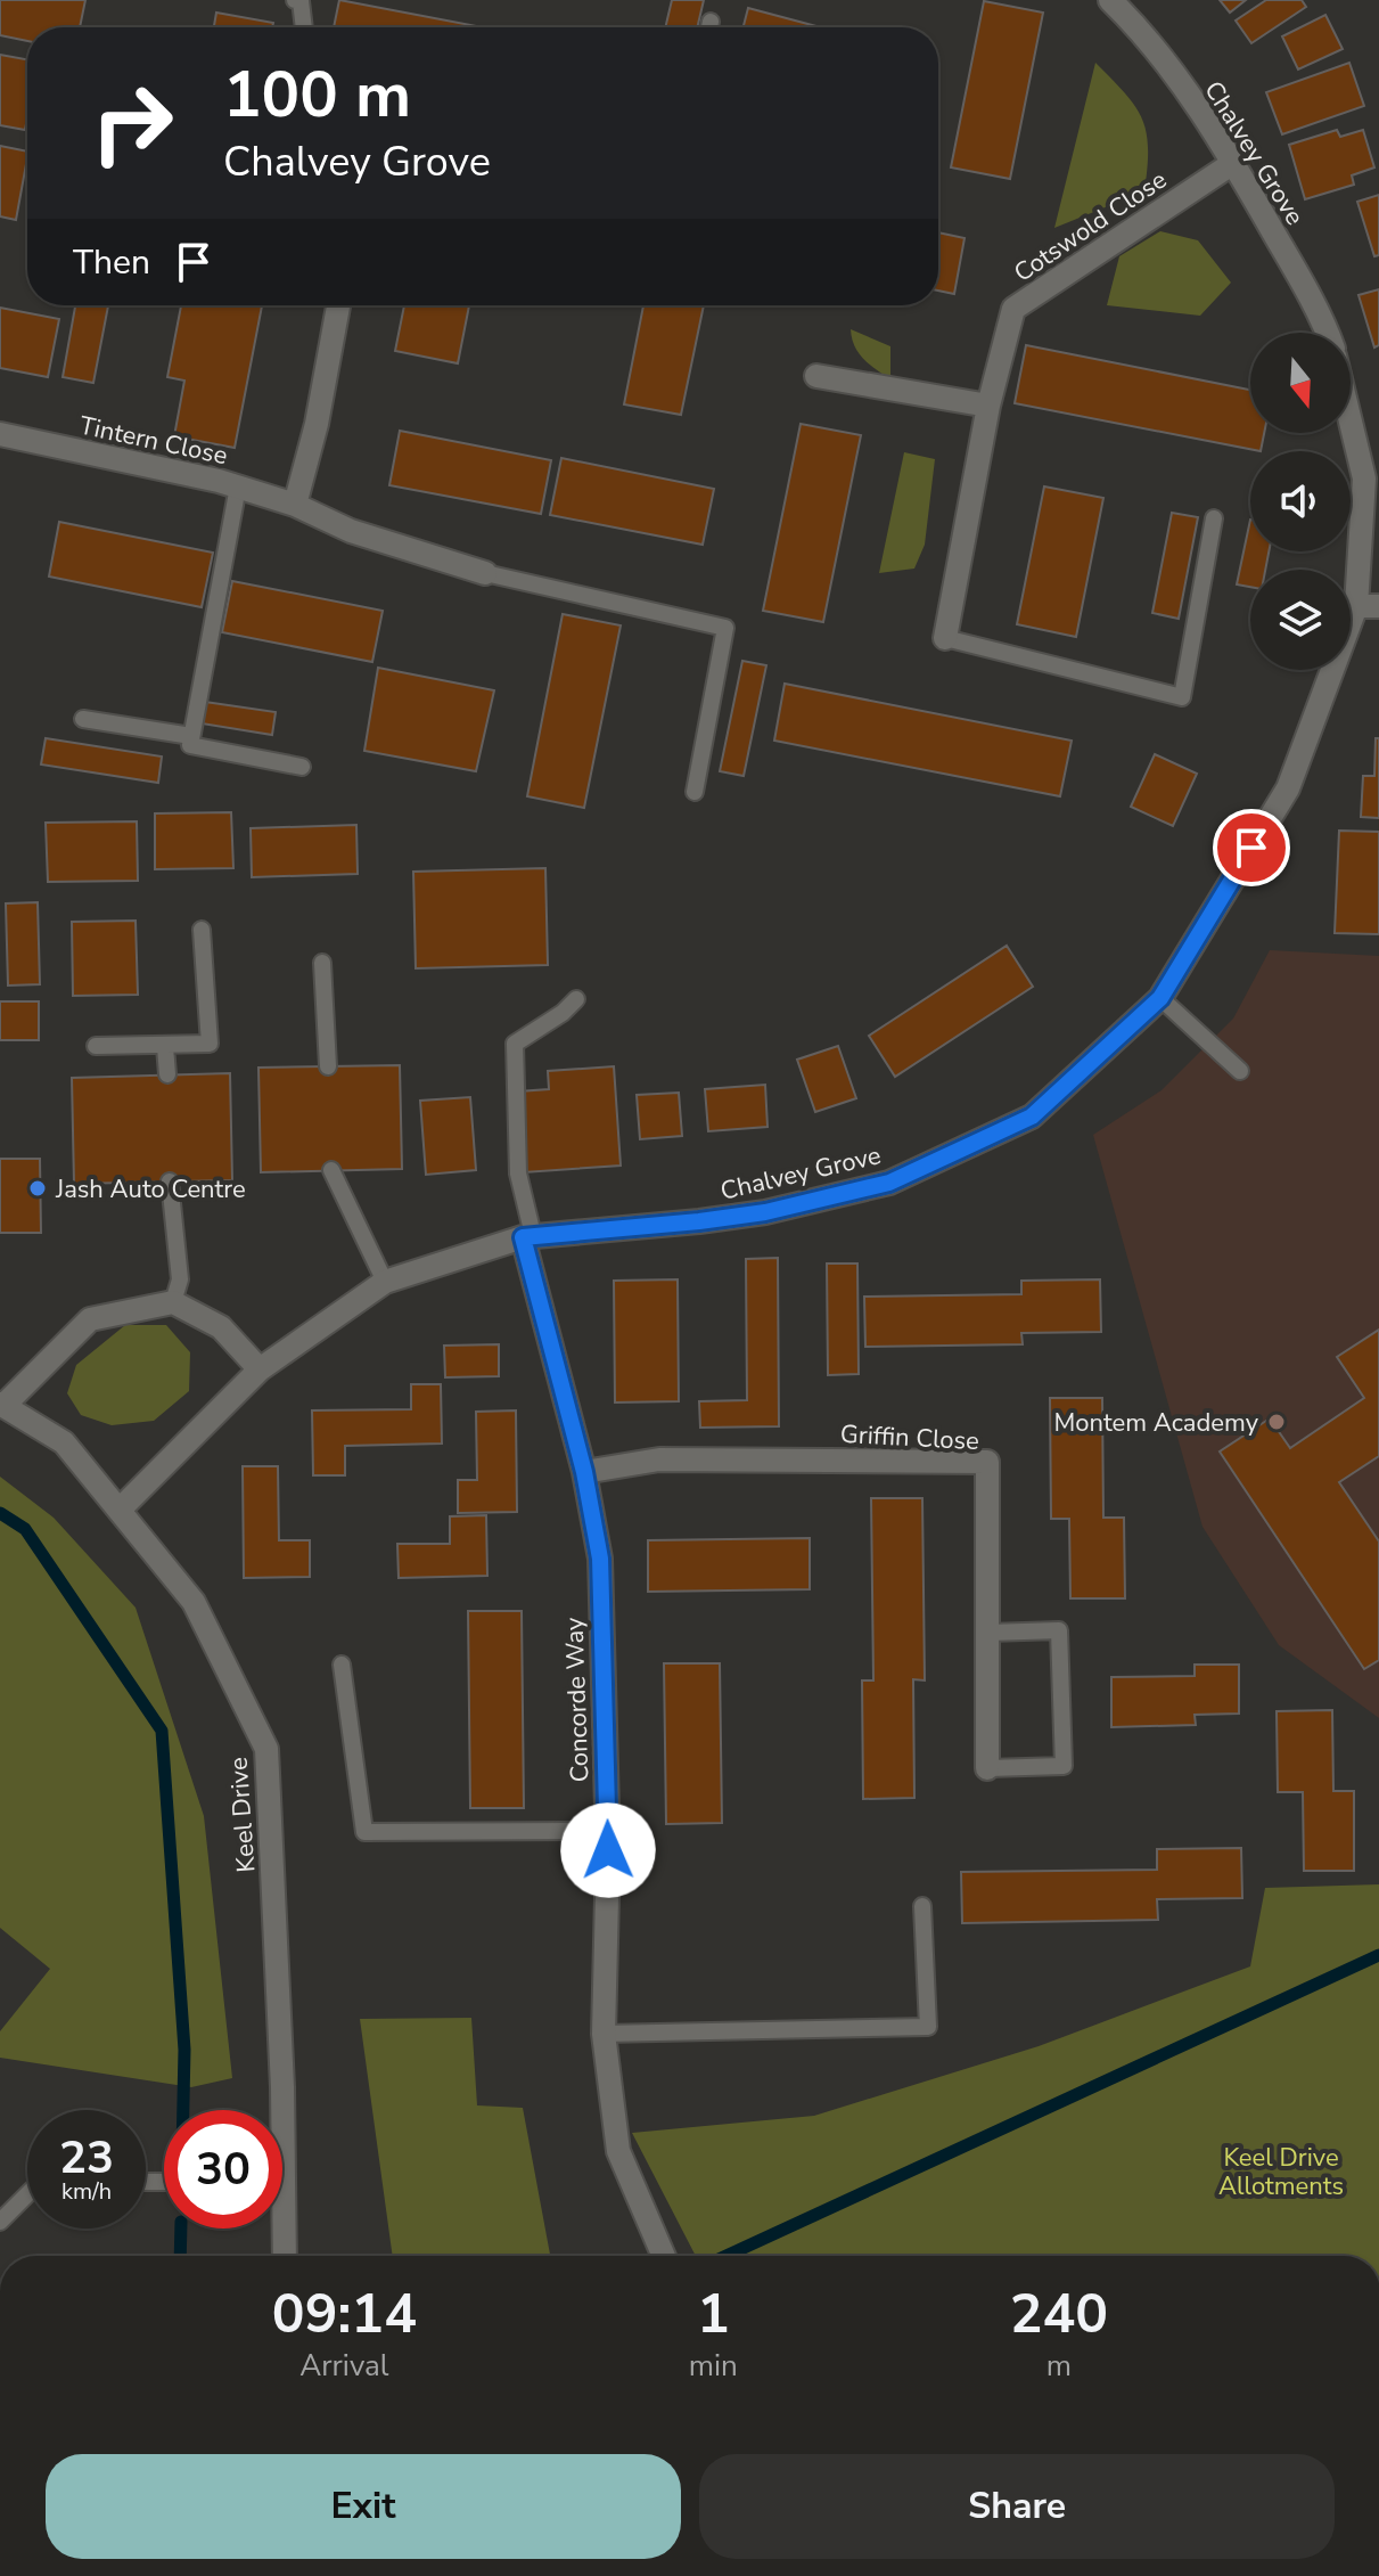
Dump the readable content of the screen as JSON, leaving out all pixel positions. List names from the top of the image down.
{
  "streets": {
    "street": [
      "Chalvey Grove",
      "Cotswold Close",
      "Tintern Close",
      "Griffin Close",
      "Concorde Way",
      "Keel Drive"
    ]
  },
  "crossings": [
    ["Chalvey Grove", "Cotswold Close"],
    ["Chalvey Grove", "Concorde Way"],
    ["Chalvey Grove", "Keel Drive"],
    ["Griffin Close", "Concorde Way"]
  ],
  "parks": ["Keel Drive Allotments"],
  "places": ["Jash Auto Centre", "Montem Academy"],
  "north": "bottom",
  "page": {
    "turn": ["100 m", "Chalvey Grove"],
    "then": "Then",
    "speed": "23 km/h",
    "limit": "30",
    "eta": [
      "09:14",
      "Arrival",
      "1",
      "min",
      "240",
      "m"
    ],
    "buttons": ["Exit", "Share"]
  }
}
